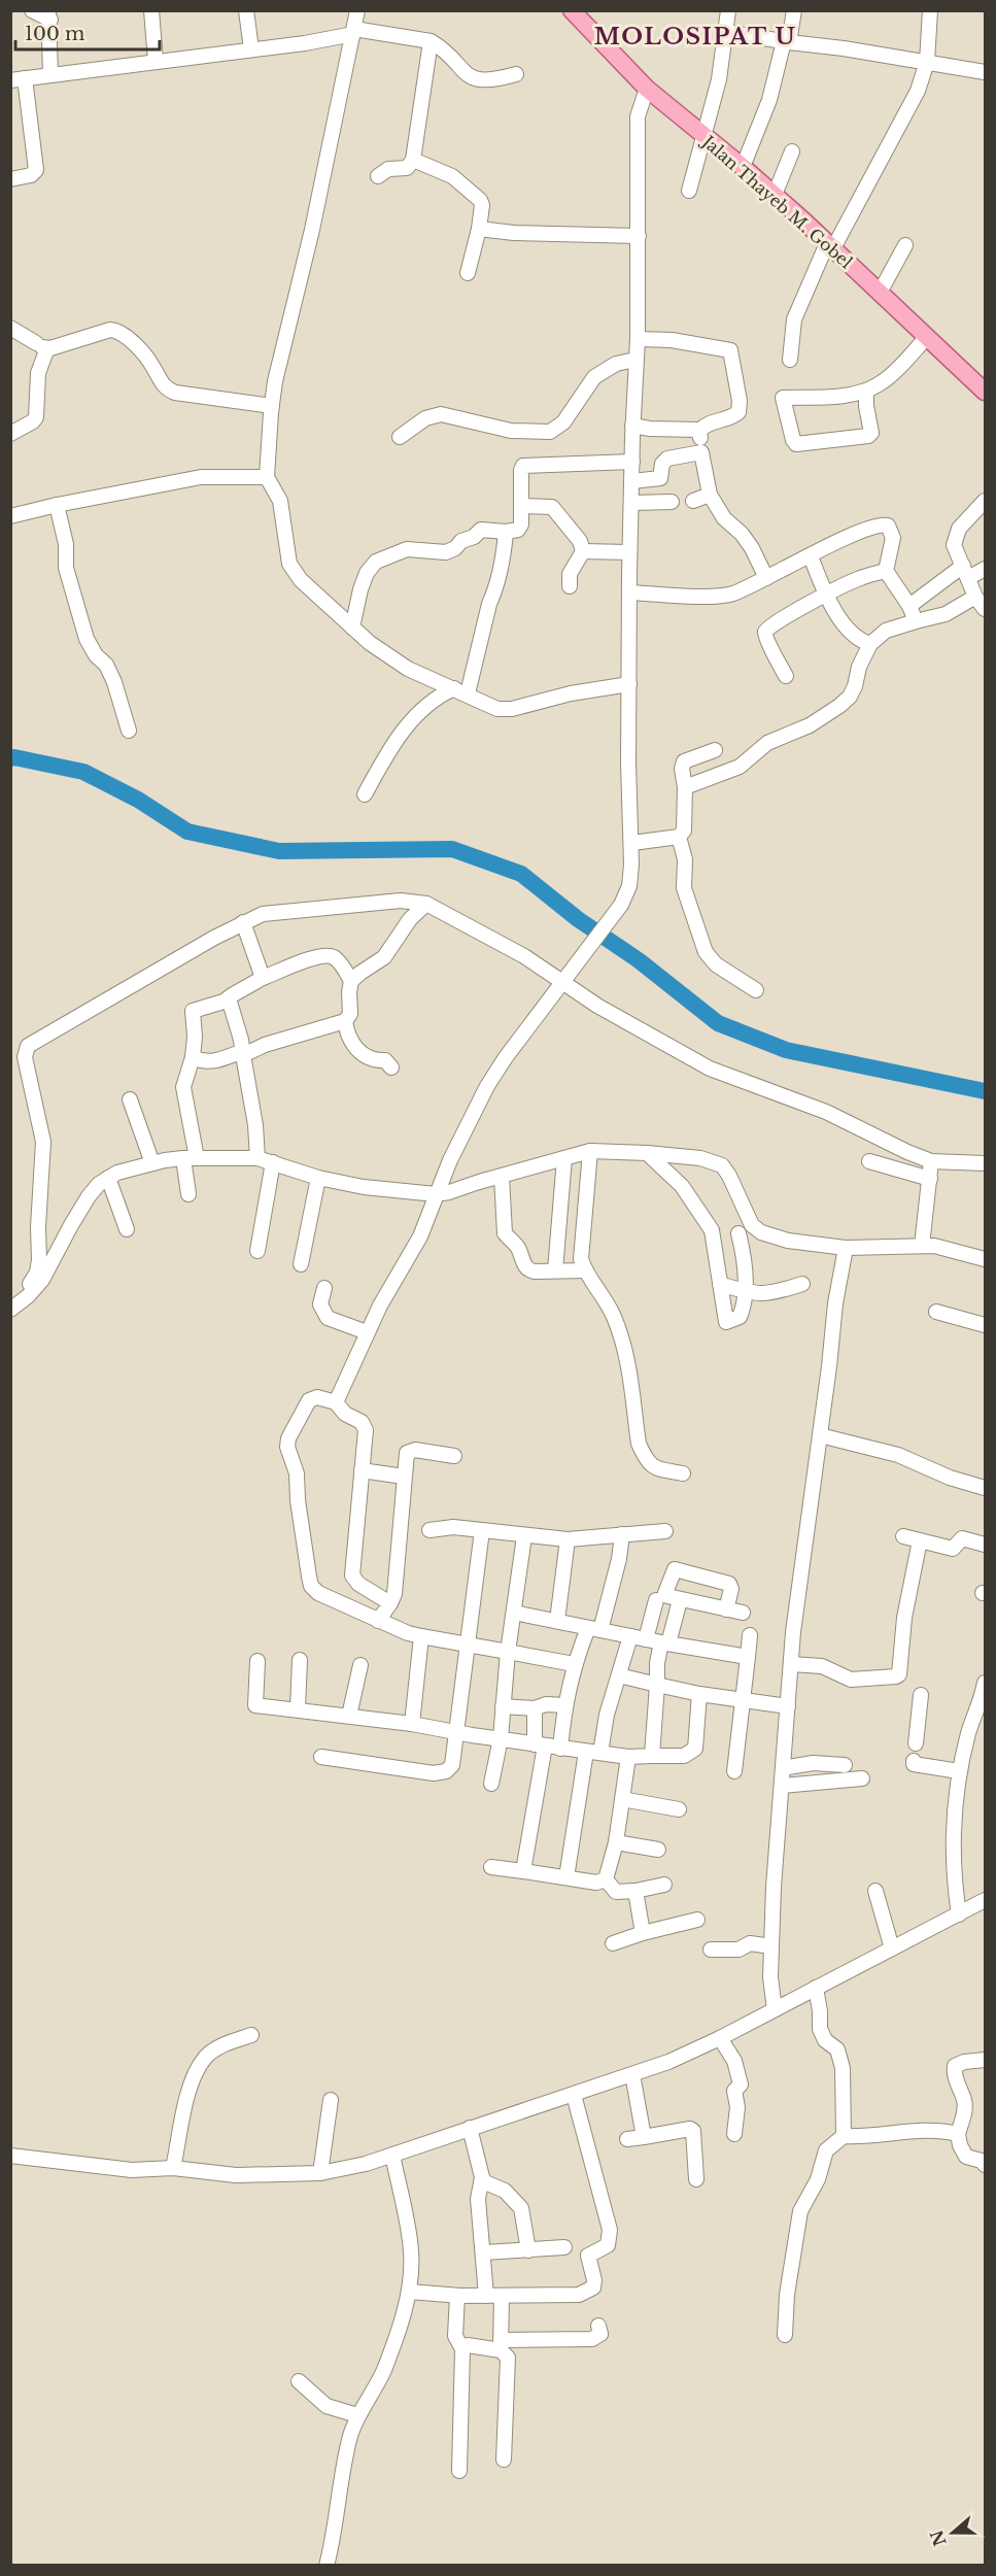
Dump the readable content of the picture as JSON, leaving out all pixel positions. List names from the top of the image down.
{
  "streets": {
    "main road": ["Jalan Thayeb M. Gobel"]
  },
  "districts": ["MOLOSIPAT U"],
  "scale_bar": "100 m",
  "north": "left"
}
